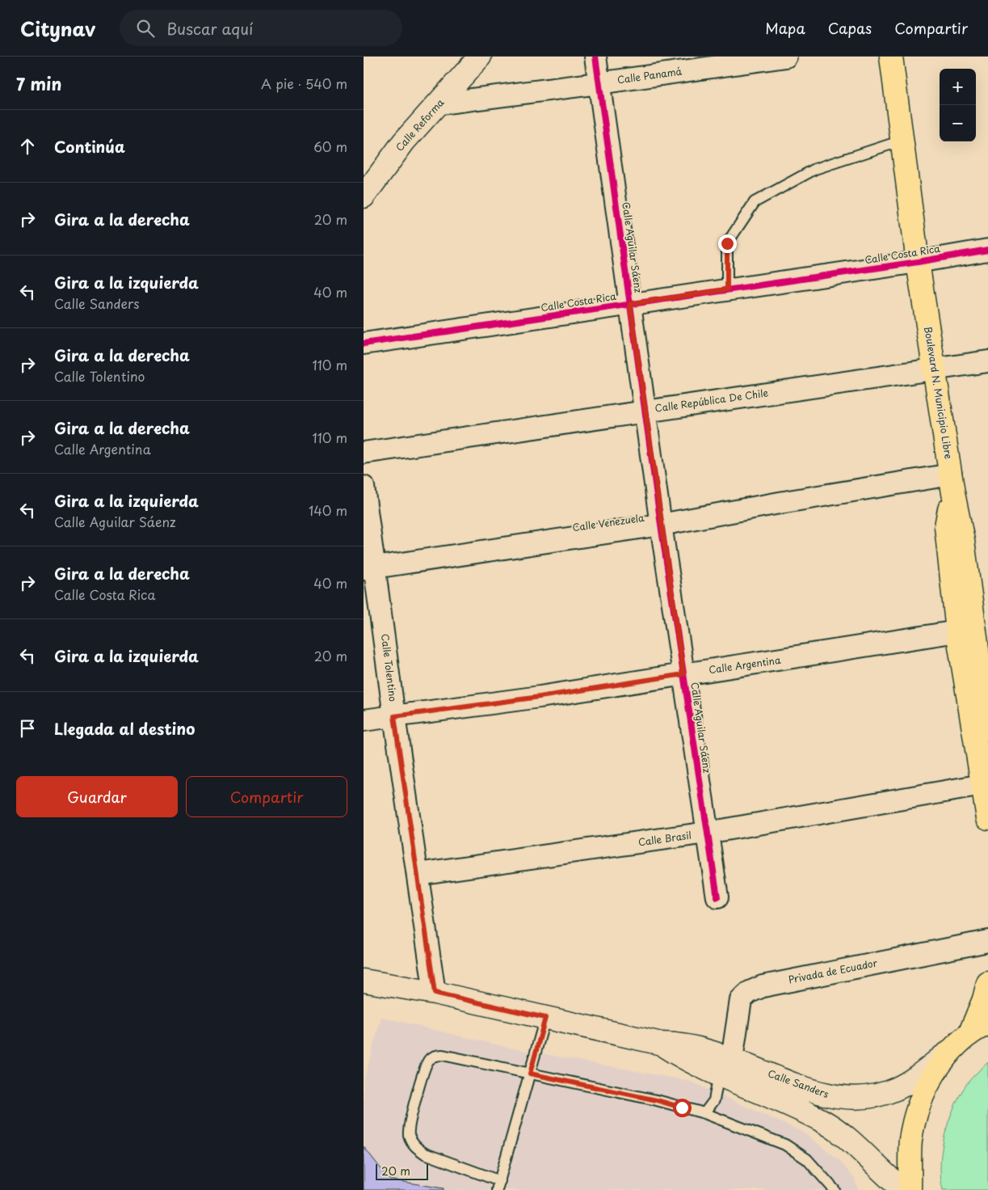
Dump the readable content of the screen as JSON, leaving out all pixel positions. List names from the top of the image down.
{
  "streets": {
    "main road": ["Boulevard N. Municipio Libre"],
    "street": [
      "Calle Panamá",
      "Calle Reforma",
      "Calle Aguilar Sáenz",
      "Calle Costa Rica",
      "Calle República De Chile",
      "Calle Venezuela",
      "Calle Argentina",
      "Calle Tolentino",
      "Calle Brasil",
      "Privada de Ecuador",
      "Calle Sanders"
    ]
  },
  "crossings": [
    ["Calle Panamá", "Calle Reforma"],
    ["Calle Panamá", "Calle Aguilar Sáenz"],
    ["Calle Aguilar Sáenz", "Calle Costa Rica"],
    ["Calle Aguilar Sáenz", "Calle República De Chile"],
    ["Calle Aguilar Sáenz", "Calle Venezuela"],
    ["Calle Aguilar Sáenz", "Calle Argentina"],
    ["Calle Aguilar Sáenz", "Calle Brasil"],
    ["Calle Costa Rica", "Boulevard N. Municipio Libre"],
    ["Boulevard N. Municipio Libre", "Calle República De Chile"],
    ["Boulevard N. Municipio Libre", "Calle Venezuela"],
    ["Calle Venezuela", "Calle Tolentino"],
    ["Calle Argentina", "Calle Tolentino"],
    ["Calle Tolentino", "Calle Brasil"],
    ["Calle Tolentino", "Calle Sanders"],
    ["Privada de Ecuador", "Calle Sanders"]
  ],
  "scale_bar": "20 m",
  "page": {
    "header": "Citynav",
    "search": "Buscar aquí",
    "nav": ["Mapa", "Capas", "Compartir"],
    "heading": ["7 min", "A pie · 540 m"],
    "map_buttons": ["+", "−"],
    "list": [
      ["Continúa", "60 m"],
      ["Gira a la derecha", "20 m"],
      ["Gira a la izquierda", "Calle Sanders", "40 m"],
      ["Gira a la derecha", "Calle Tolentino", "110 m"],
      ["Gira a la derecha", "Calle Argentina", "110 m"],
      ["Gira a la izquierda", "Calle Aguilar Sáenz", "140 m"],
      ["Gira a la derecha", "Calle Costa Rica", "40 m"],
      ["Gira a la izquierda", "20 m"],
      "Llegada al destino"
    ],
    "buttons": ["Guardar", "Compartir"],
    "scale": "20 m"
  }
}
